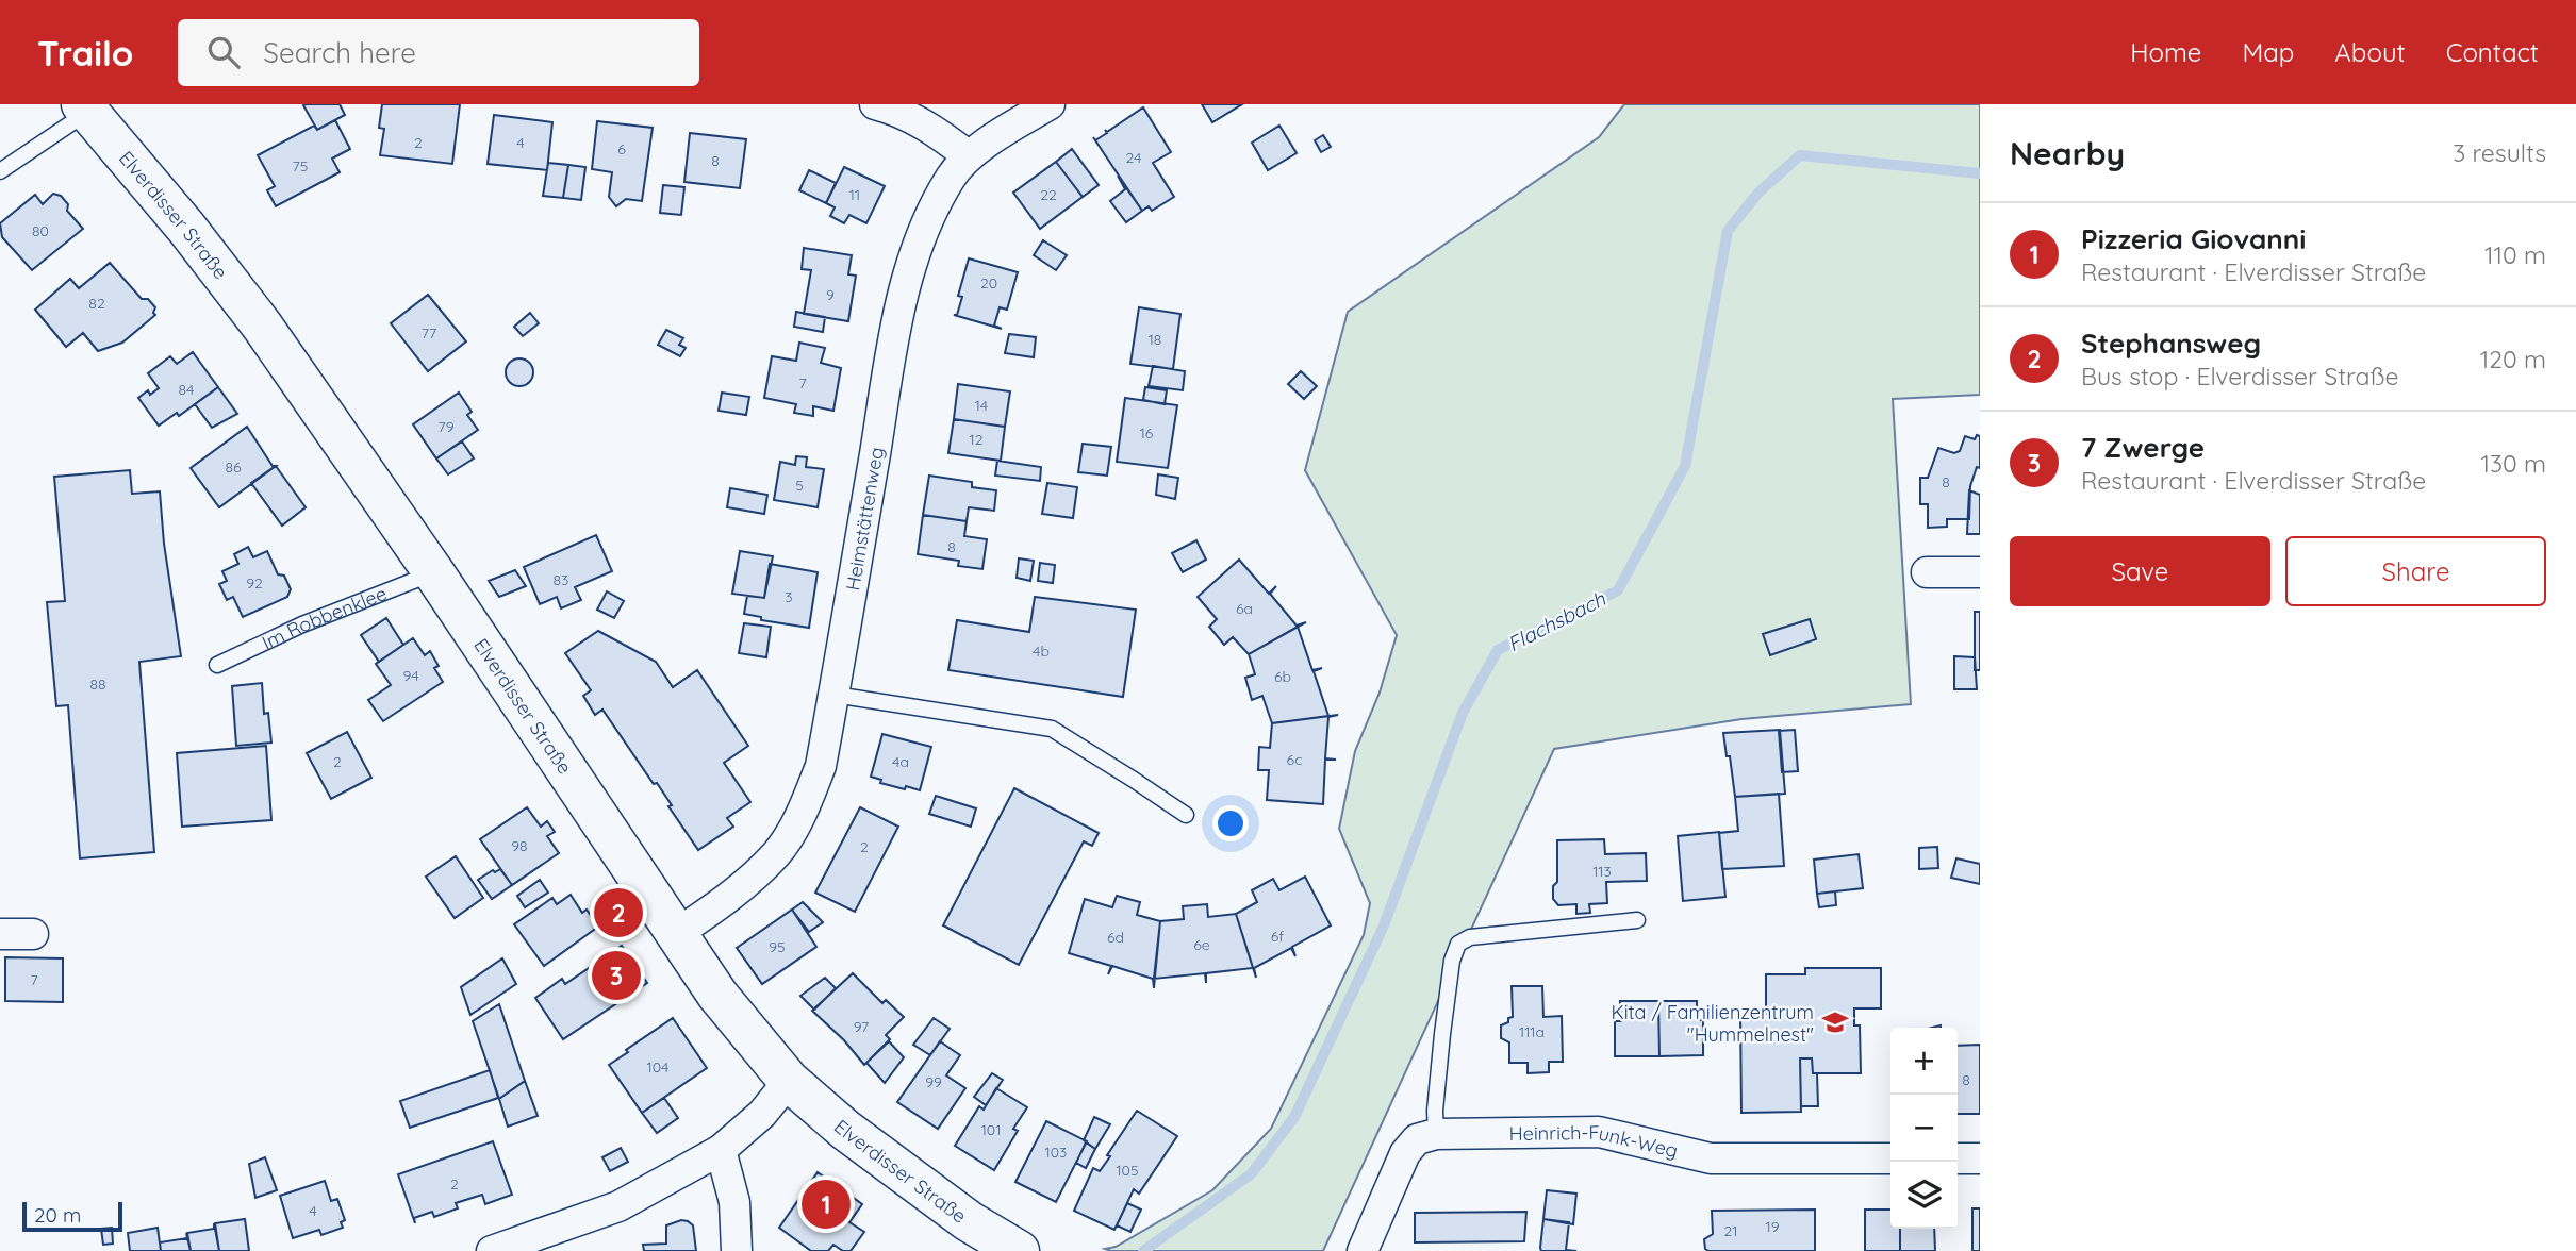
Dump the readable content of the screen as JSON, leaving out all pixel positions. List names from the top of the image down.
{
  "streets": {
    "main road": ["Elverdisser Straße"],
    "street": ["Heimstättenweg", "Heinrich-Funk-Weg"],
    "lane": ["Im Robbenklee"]
  },
  "crossings": [
    ["Elverdisser Straße", "Heimstättenweg"],
    ["Elverdisser Straße", "Im Robbenklee"]
  ],
  "water": ["Flachsbach"],
  "places": {
    "school or university": ["Kita / Familienzentrum \"Hummelnest\""]
  },
  "house_numbers": [
    "2",
    "4",
    "6",
    "24",
    "8",
    "75",
    "11",
    "22",
    "80",
    "20",
    "9",
    "82",
    "77",
    "18",
    "7",
    "84",
    "14",
    "79",
    "16",
    "12",
    "86",
    "8",
    "5",
    "8",
    "83",
    "92",
    "3",
    "6a",
    "4b",
    "94",
    "6b",
    "88",
    "6c",
    "2",
    "4a",
    "98",
    "2",
    "113",
    "6f",
    "6d",
    "6e",
    "95",
    "7",
    "97",
    "111a",
    "104",
    "8",
    "99",
    "101",
    "103",
    "105",
    "2",
    "4",
    "19",
    "21"
  ],
  "scale_bar": "20 m",
  "page": {
    "header": "Trailo",
    "search": "Search here",
    "nav": [
      "Home",
      "Map",
      "About",
      "Contact"
    ],
    "heading": ["Nearby", "3 results"],
    "list": [
      {
        "mark": "1",
        "name": "Pizzeria Giovanni",
        "note": "Restaurant · Elverdisser Straße",
        "value": "110 m"
      },
      {
        "mark": "2",
        "name": "Stephansweg",
        "note": "Bus stop · Elverdisser Straße",
        "value": "120 m"
      },
      {
        "mark": "3",
        "name": "7 Zwerge",
        "note": "Restaurant · Elverdisser Straße",
        "value": "130 m"
      }
    ],
    "buttons": ["Save", "Share"],
    "pins": ["2", "3", "1"],
    "map_buttons": ["+", "−"],
    "scale": "20 m"
  }
}
